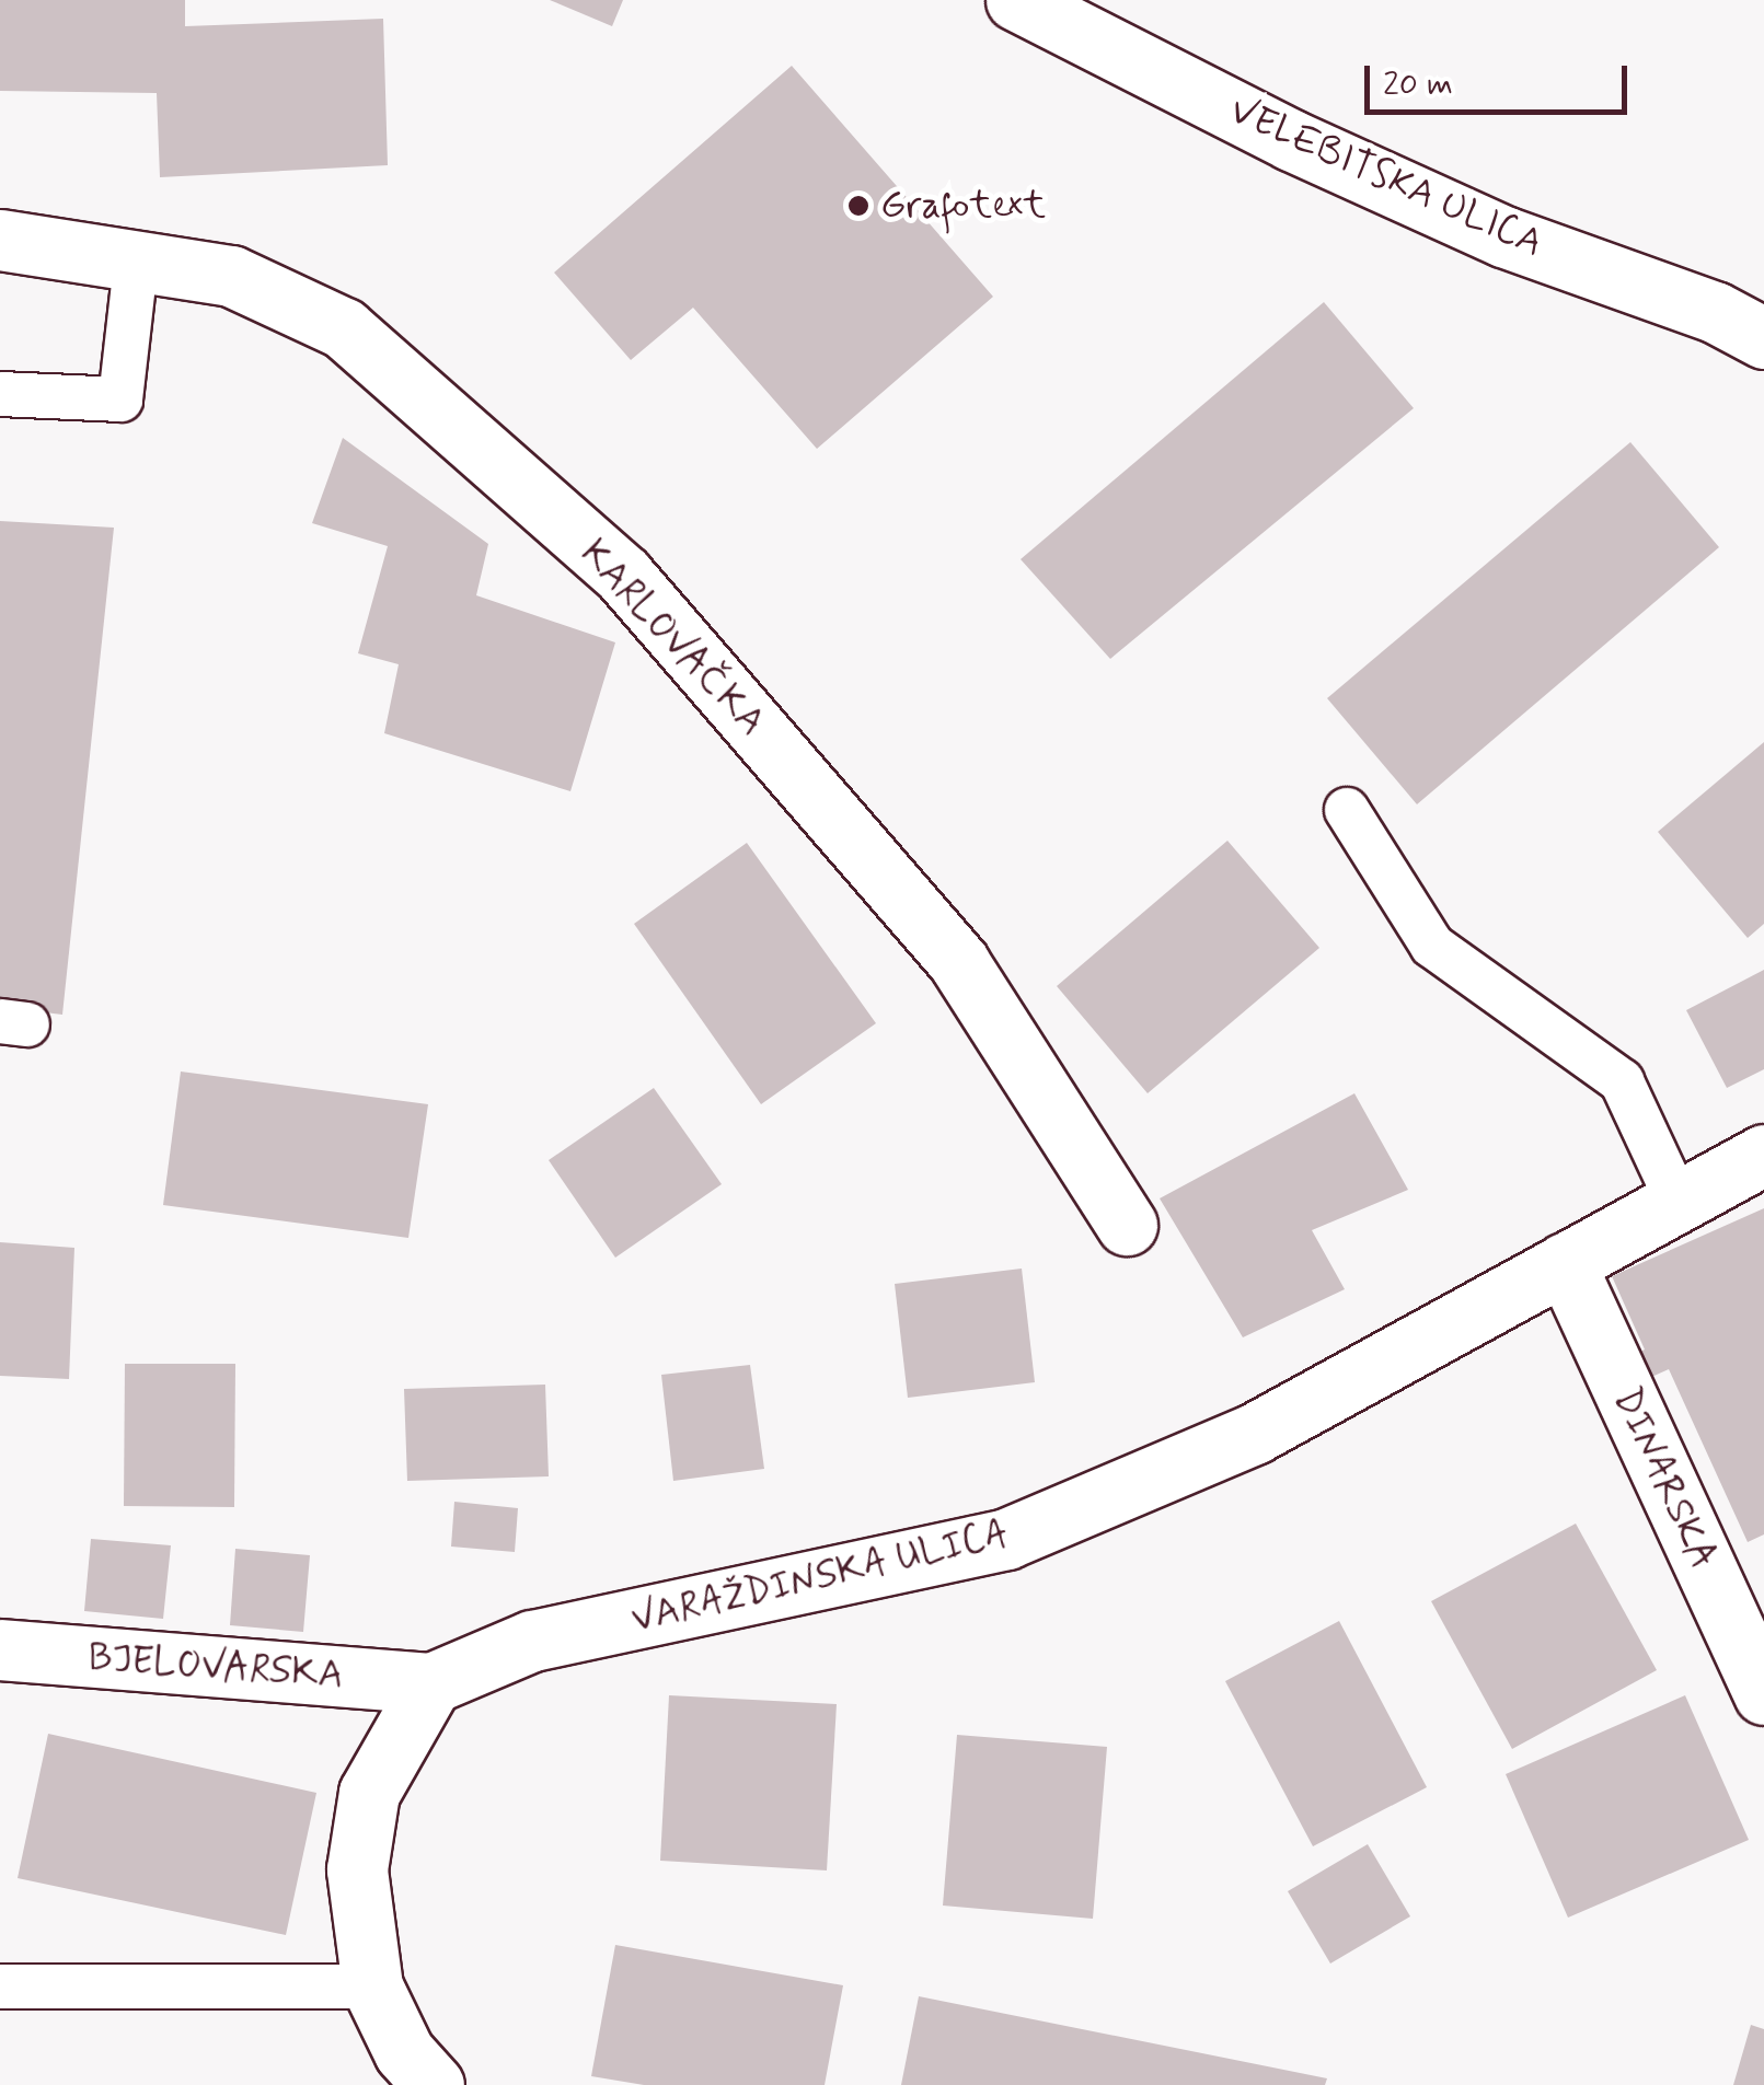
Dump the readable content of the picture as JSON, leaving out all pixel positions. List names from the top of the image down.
{
  "streets": {
    "street": [
      "VELEBITSKA ULICA",
      "KARLOVAČKA",
      "DINARSKA",
      "VARAŽDINSKA ULICA",
      "BJELOVARSKA"
    ]
  },
  "crossings": [
    ["DINARSKA", "VARAŽDINSKA ULICA"],
    ["VARAŽDINSKA ULICA", "BJELOVARSKA"]
  ],
  "places": ["Grafotext"],
  "scale_bar": "20 m"
}
